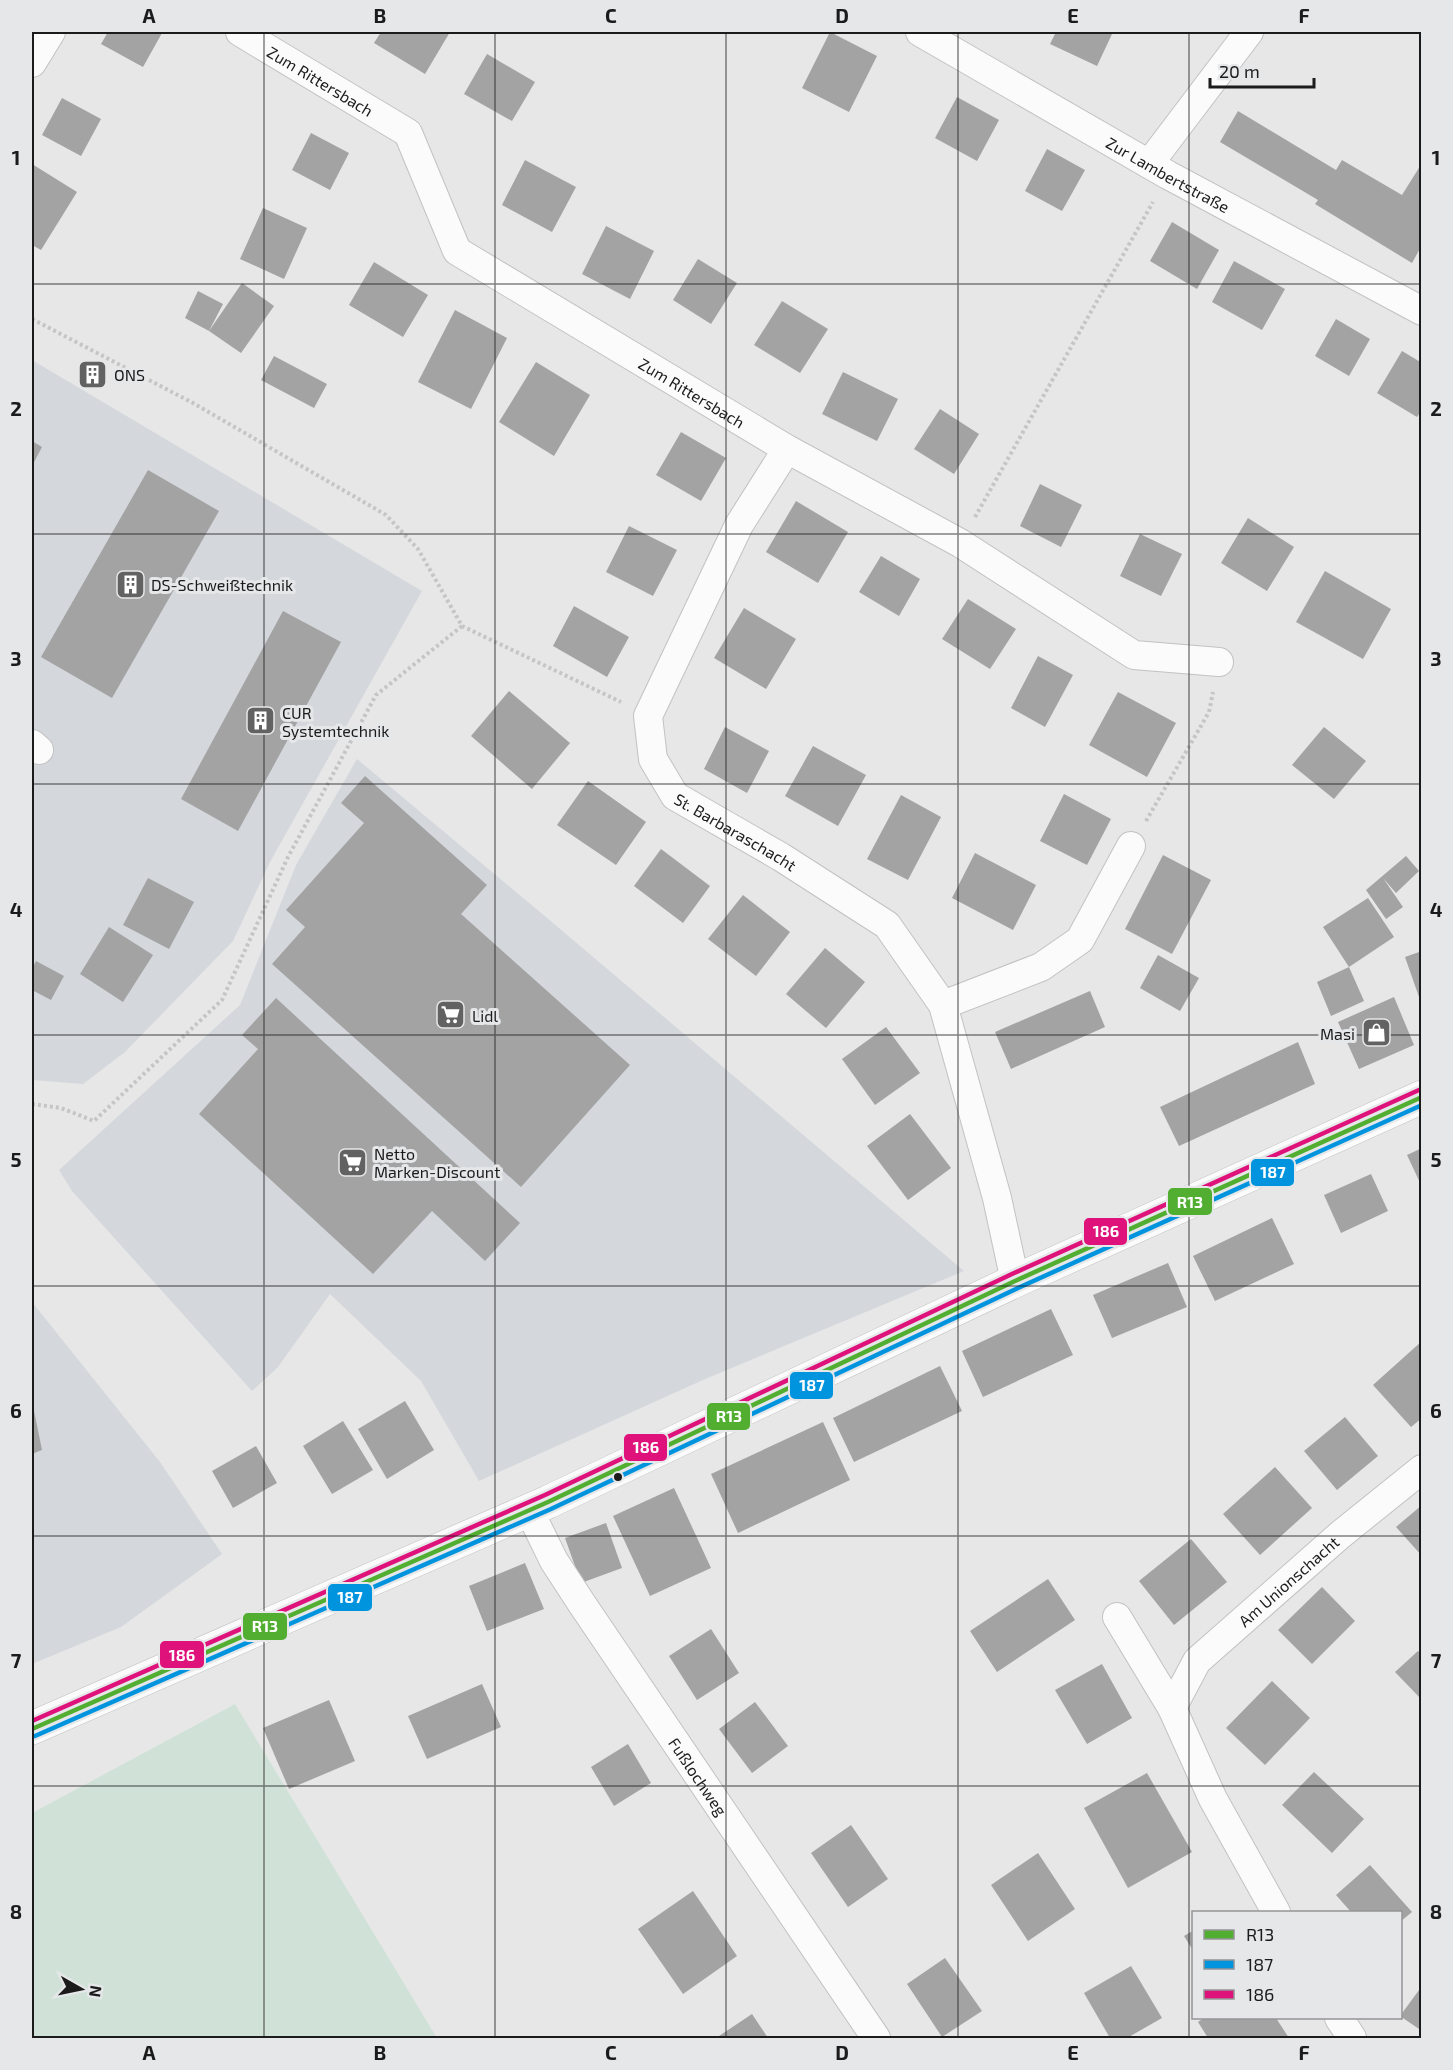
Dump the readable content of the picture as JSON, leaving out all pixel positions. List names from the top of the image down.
{
  "streets": {
    "street": [
      "Zum Rittersbach",
      "Zur Lambertstraße",
      "St. Barbaraschacht",
      "Am Unionschacht",
      "Fußlochweg"
    ]
  },
  "places": {
    "building": ["ONS", "DS-Schweißtechnik", "CUR Systemtechnik"],
    "supermarket": ["Lidl", "Netto Marken-Discount"],
    "shop": ["Masi"]
  },
  "lines": ["transit line 186", "transit line R13", "transit line 187"],
  "legend": ["R13", "187", "186"],
  "scale_bar": "20 m",
  "north": "right",
  "grid": {
    "columns": [
      "A",
      "B",
      "C",
      "D",
      "E",
      "F"
    ],
    "rows": [
      "1",
      "2",
      "3",
      "4",
      "5",
      "6",
      "7",
      "8"
    ]
  }
}
